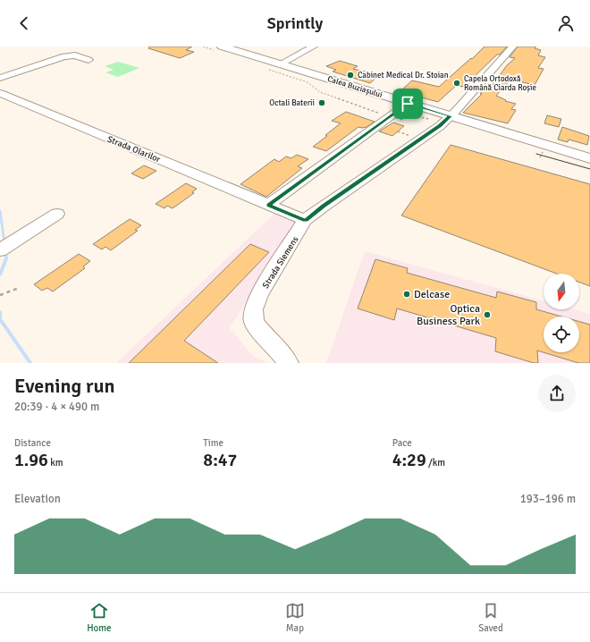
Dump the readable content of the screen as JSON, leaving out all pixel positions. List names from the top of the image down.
{
  "streets": {
    "main road": ["Calea Buziașului"],
    "street": ["Strada Olarilor", "Strada Siemens"]
  },
  "crossings": [
    ["Calea Buziașului", "Strada Siemens"],
    ["Strada Olarilor", "Strada Siemens"]
  ],
  "places": [
    "Cabinet Medical Dr. Stoian",
    "Capela Ortodoxă Română Ciarda Roșie",
    "Octali Baterii",
    "Delcase",
    "Optica Business Park"
  ],
  "north": "bottom",
  "page": {
    "header": "Sprintly",
    "heading": ["Evening run", "20:39 · 4 × 490 m"],
    "stats": [
      ["Distance", "1.96 km"],
      ["Time", "8:47"],
      ["Pace", "4:29 /km"]
    ],
    "chart": ["Elevation", "193–196 m"],
    "tabs": ["Home", "Map", "Saved"]
  }
}
